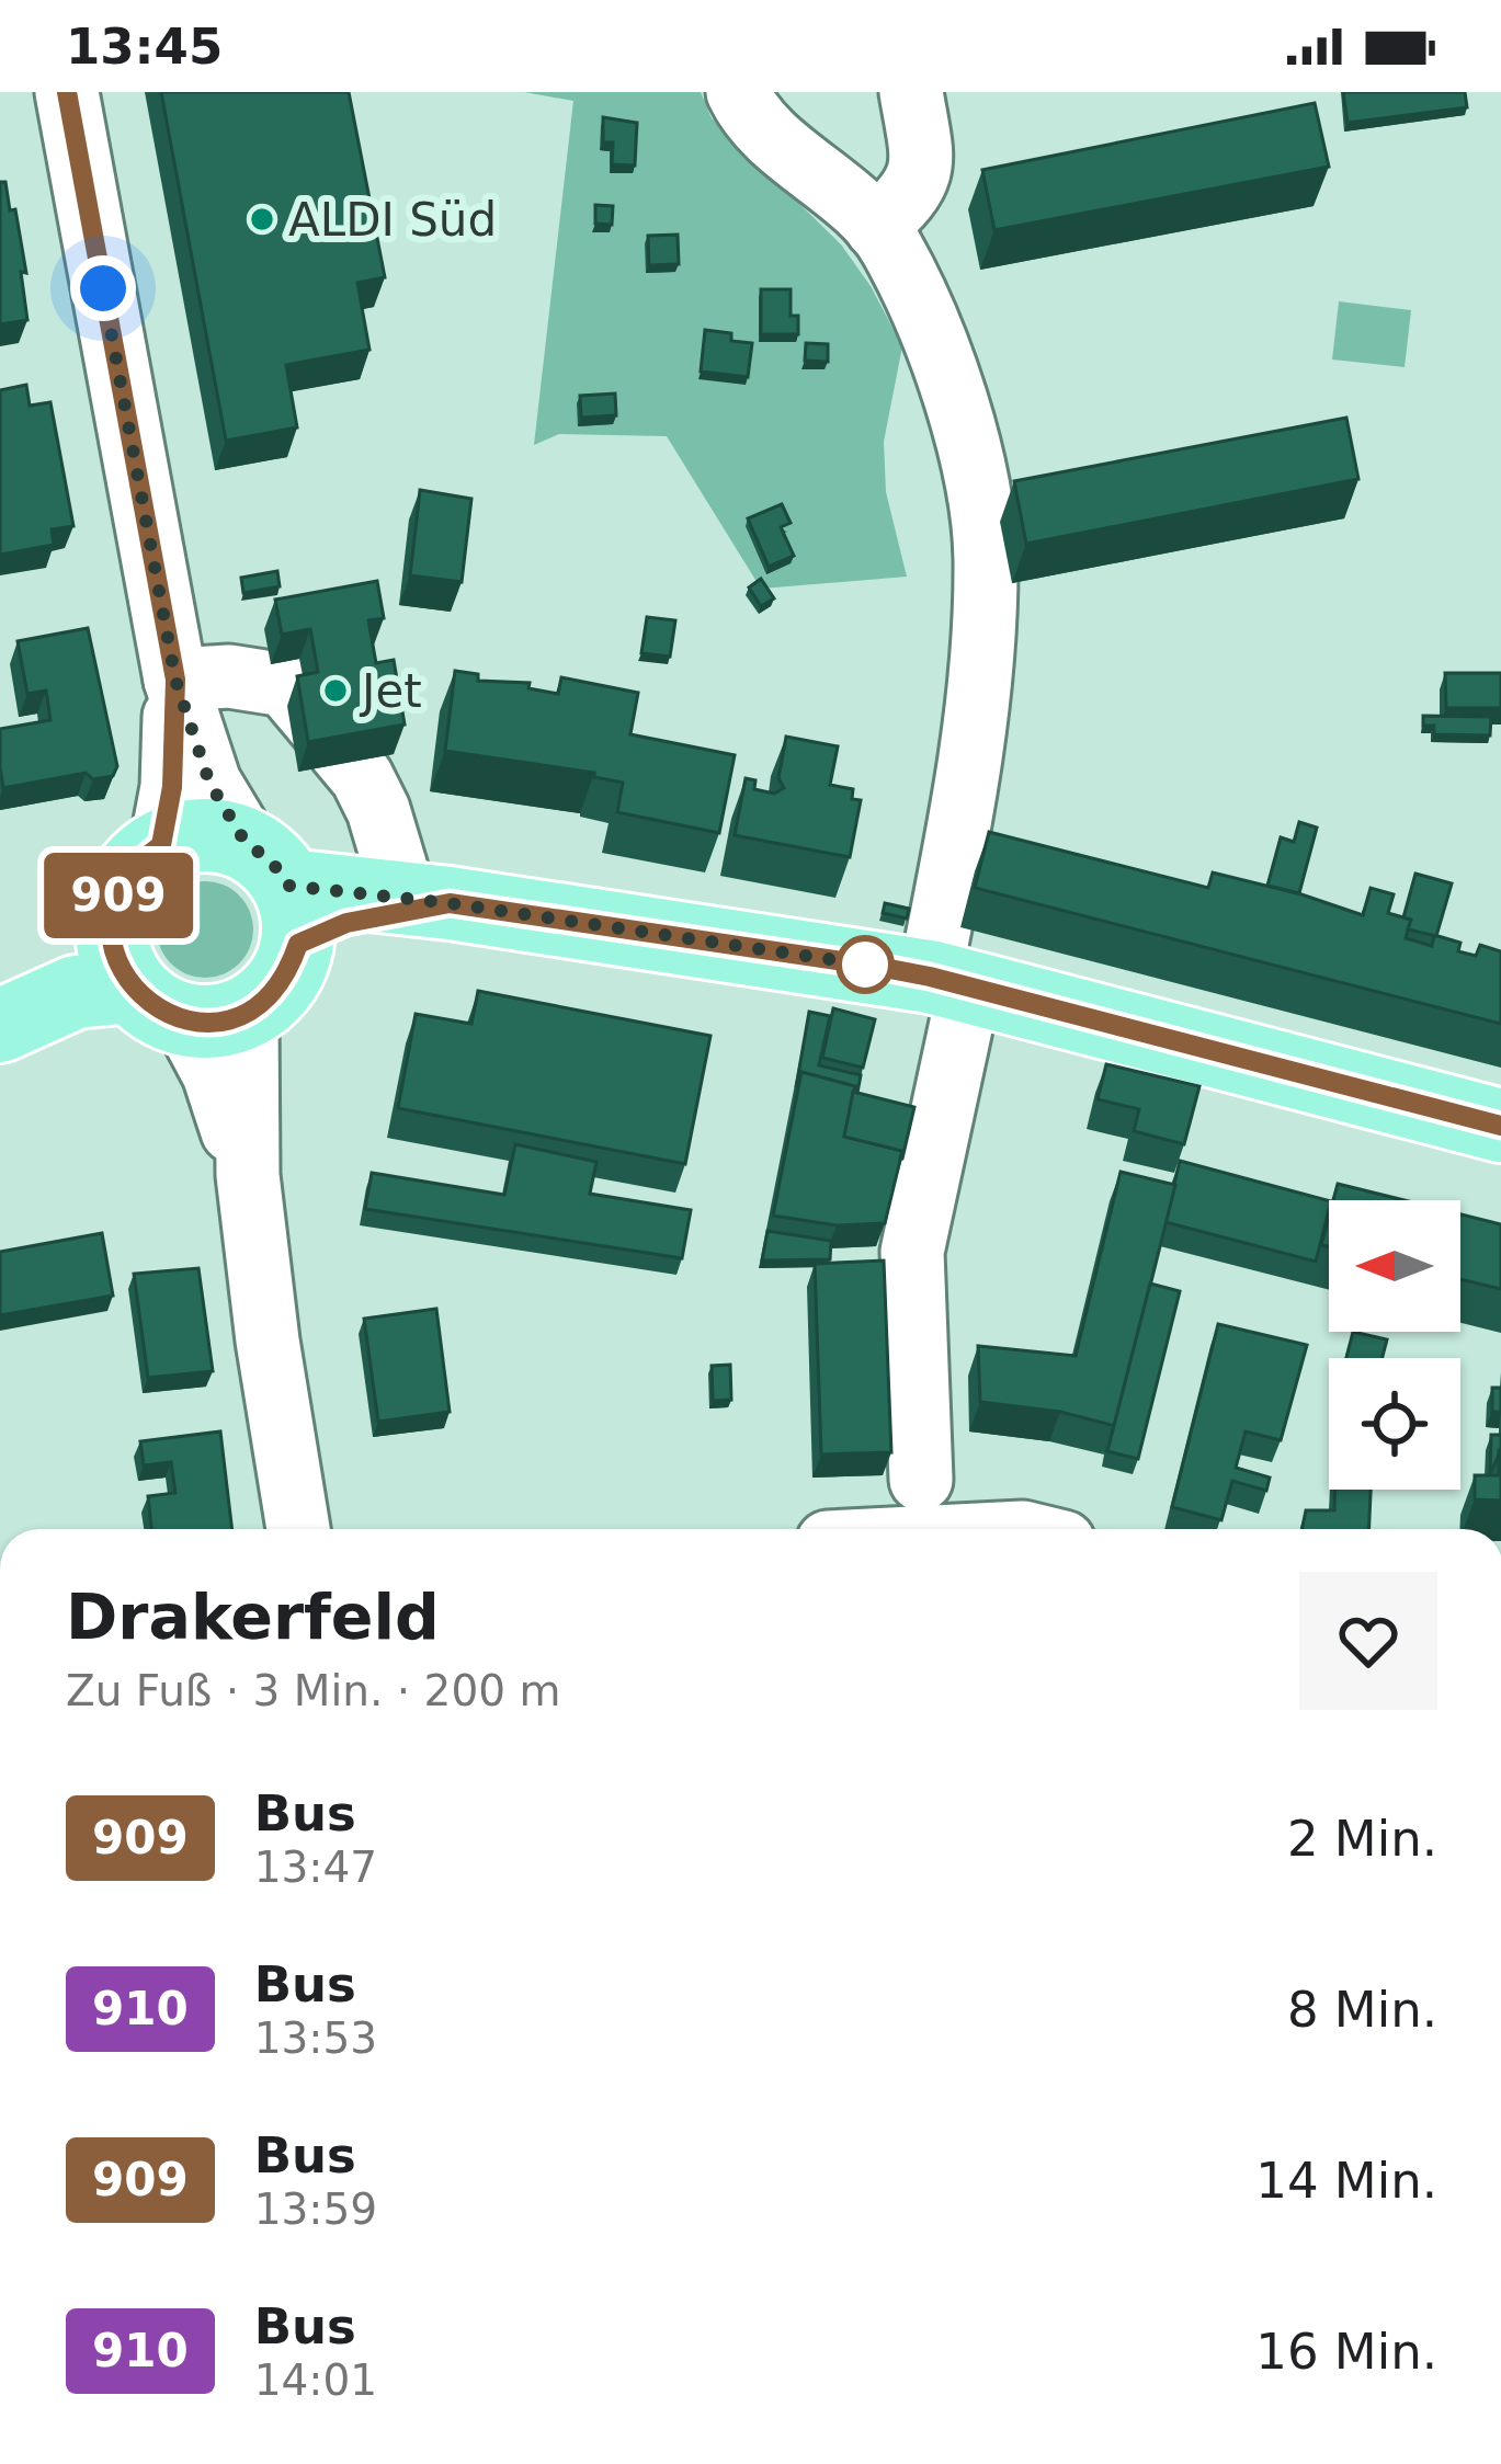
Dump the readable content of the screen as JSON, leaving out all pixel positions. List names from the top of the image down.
{
  "places": ["ALDI Süd", "Jet"],
  "lines": ["bus line 909"],
  "north": "left",
  "page": {
    "status": "13:45",
    "on_map": "909",
    "heading": ["Drakerfeld", "Zu Fuß · 3 Min. · 200 m"],
    "list": [
      {
        "mark": "909",
        "name": "Bus",
        "note": "13:47",
        "value": "2 Min."
      },
      {
        "mark": "910",
        "name": "Bus",
        "note": "13:53",
        "value": "8 Min."
      },
      {
        "mark": "909",
        "name": "Bus",
        "note": "13:59",
        "value": "14 Min."
      },
      {
        "mark": "910",
        "name": "Bus",
        "note": "14:01",
        "value": "16 Min."
      }
    ]
  }
}
